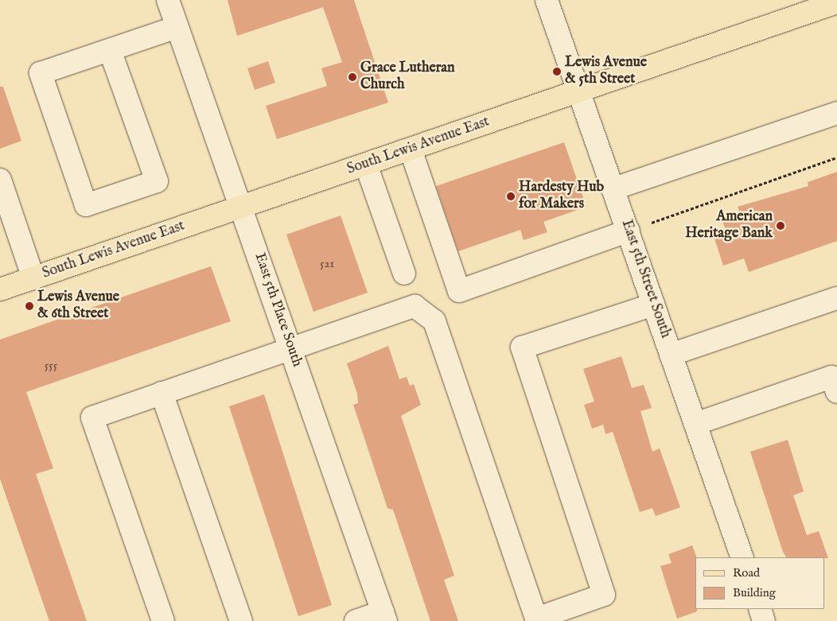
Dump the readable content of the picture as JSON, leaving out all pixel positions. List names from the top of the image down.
{
  "streets": {
    "main road": ["South Lewis Avenue East"],
    "street": ["East 5th Street South", "East 5th Place South"]
  },
  "crossings": [
    ["South Lewis Avenue East", "East 5th Street South"],
    ["South Lewis Avenue East", "East 5th Place South"]
  ],
  "places": [
    "Lewis Avenue & 5th Street",
    "Grace Lutheran Church",
    "Hardesty Hub for Makers",
    "American Heritage Bank",
    "Lewis Avenue & 6th Street"
  ],
  "house_numbers": ["521", "555"],
  "legend": ["Road", "Building"]
}
